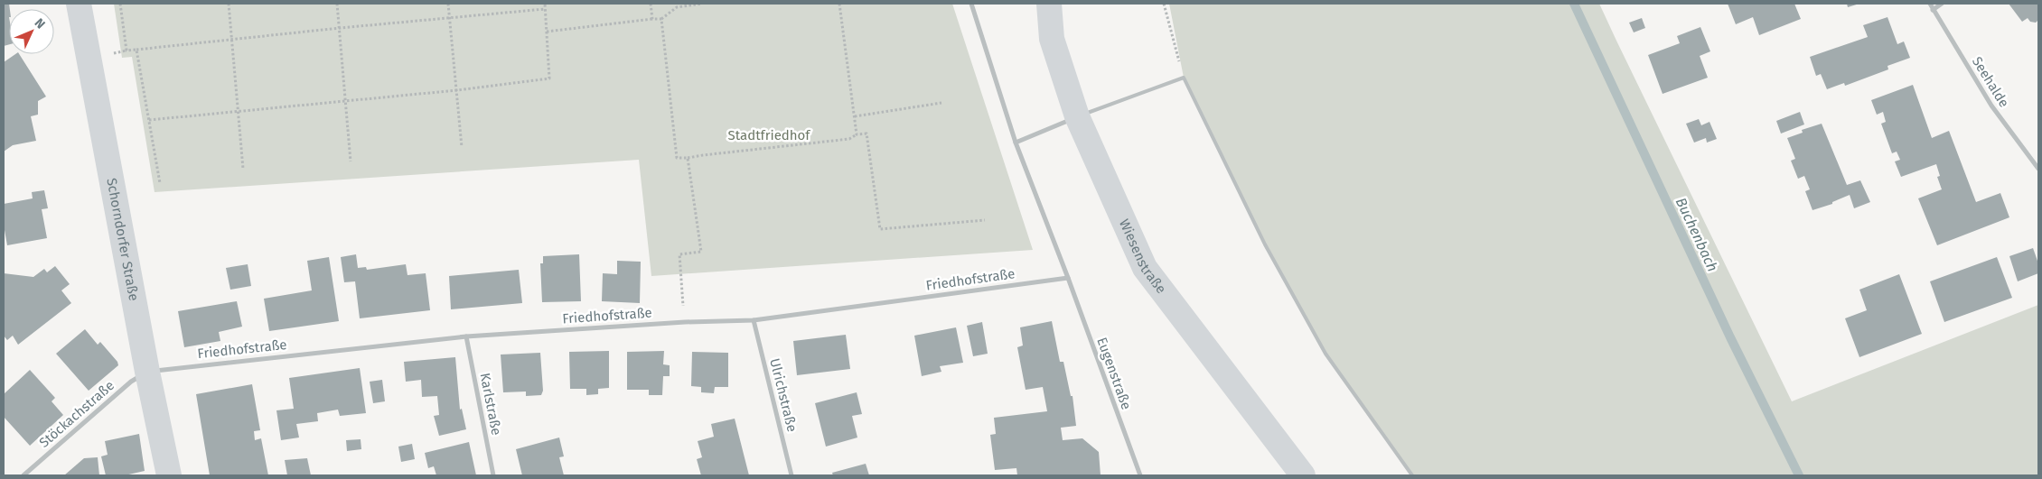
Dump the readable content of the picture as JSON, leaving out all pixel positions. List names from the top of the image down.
{
  "streets": {
    "street": [
      "Seehalde",
      "Schorndorfer Straße",
      "Wiesenstraße",
      "Friedhofstraße",
      "Eugenstraße",
      "Ulrichstraße",
      "Karlstraße",
      "Stöckachstraße"
    ]
  },
  "crossings": [
    ["Schorndorfer Straße", "Friedhofstraße"],
    ["Schorndorfer Straße", "Stöckachstraße"],
    ["Friedhofstraße", "Eugenstraße"],
    ["Friedhofstraße", "Ulrichstraße"],
    ["Friedhofstraße", "Karlstraße"],
    ["Friedhofstraße", "Stöckachstraße"]
  ],
  "water": ["Buchenbach"],
  "parks": ["Stadtfriedhof"],
  "north": "top right"
}
